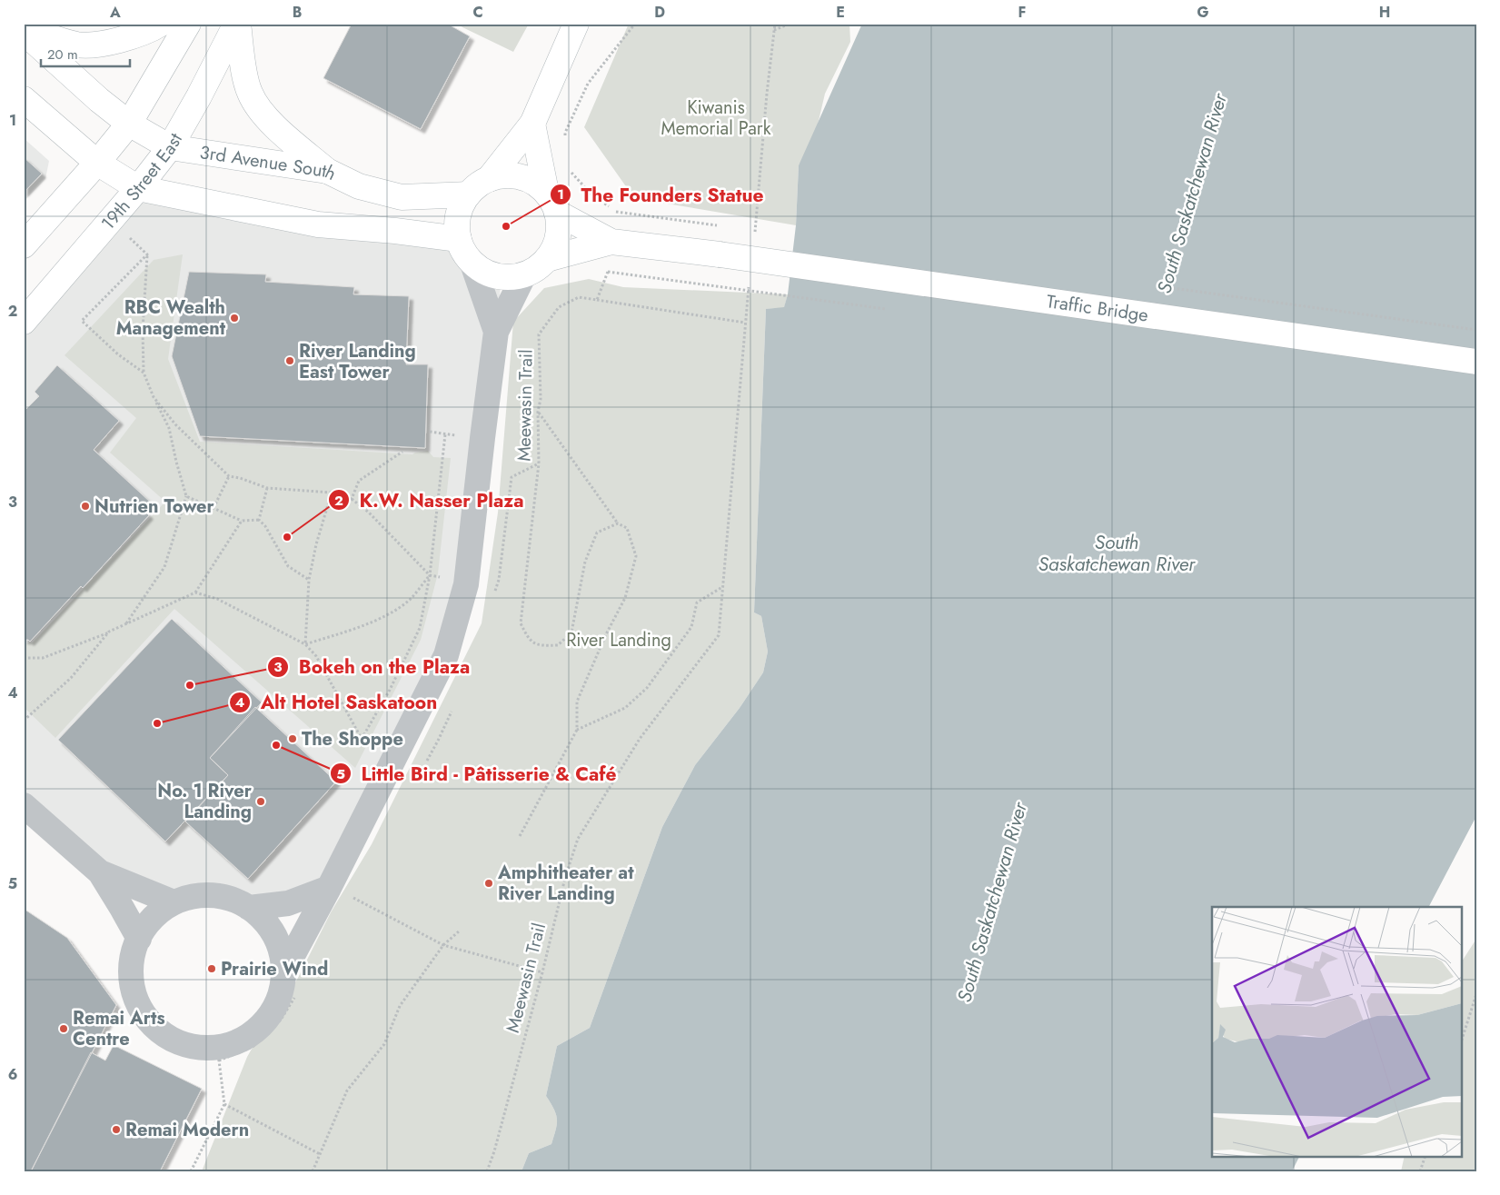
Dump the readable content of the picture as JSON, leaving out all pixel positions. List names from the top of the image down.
{
  "streets": {
    "street": ["3rd Avenue South", "19th Street East", "Traffic Bridge"],
    "path": ["Meewasin Trail"]
  },
  "crossings": [
    ["3rd Avenue South", "19th Street East"]
  ],
  "water": ["South Saskatchewan River"],
  "parks": ["Kiwanis Memorial Park", "River Landing"],
  "places": [
    "The Founders Statue",
    "RBC Wealth Management",
    "River Landing East Tower",
    "Nutrien Tower",
    "K.W. Nasser Plaza",
    "Bokeh on the Plaza",
    "Alt Hotel Saskatoon",
    "The Shoppe",
    "Little Bird - Pâtisserie & Café",
    "No. 1 River Landing",
    "Amphitheater at River Landing",
    "Prairie Wind",
    "Remai Arts Centre",
    "Remai Modern"
  ],
  "scale_bar": "20 m",
  "grid": {
    "columns": [
      "A",
      "B",
      "C",
      "D",
      "E",
      "F",
      "G",
      "H"
    ],
    "rows": [
      "1",
      "2",
      "3",
      "4",
      "5",
      "6"
    ]
  }
}
